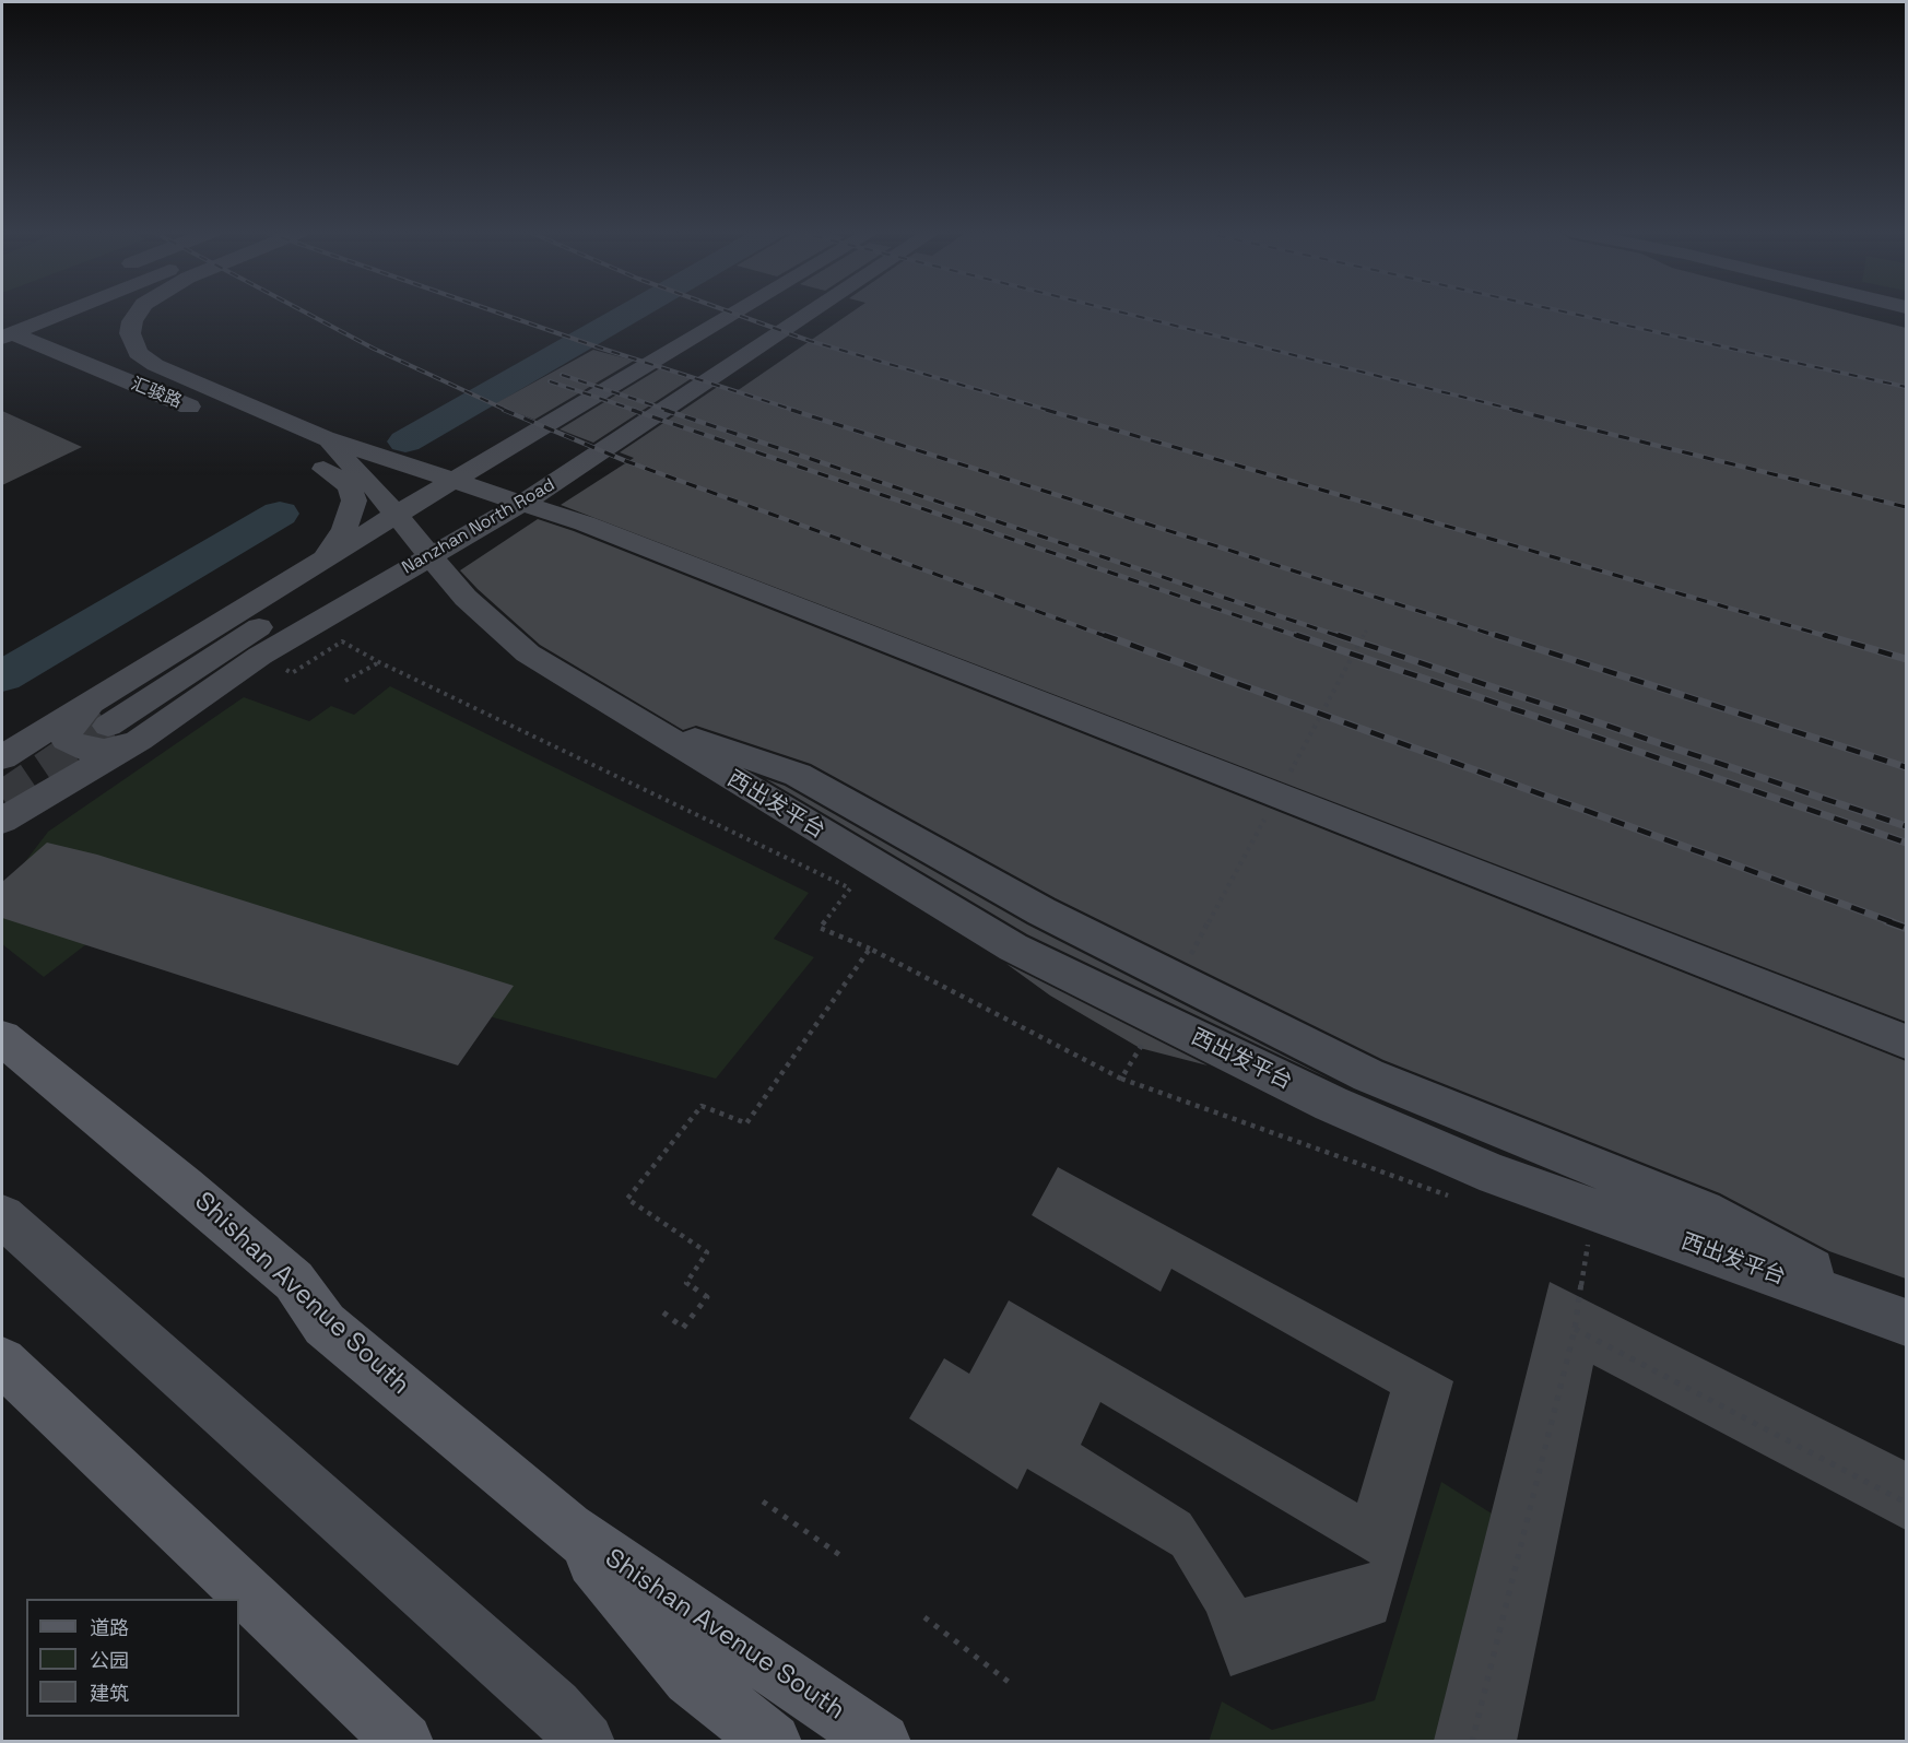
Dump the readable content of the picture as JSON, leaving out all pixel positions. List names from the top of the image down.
{
  "streets": {
    "main road": ["Shishan Avenue South"],
    "street": ["汇骏路", "Nanzhan North Road", "西出发平台"]
  },
  "legend": ["道路", "公园", "建筑"]
}
